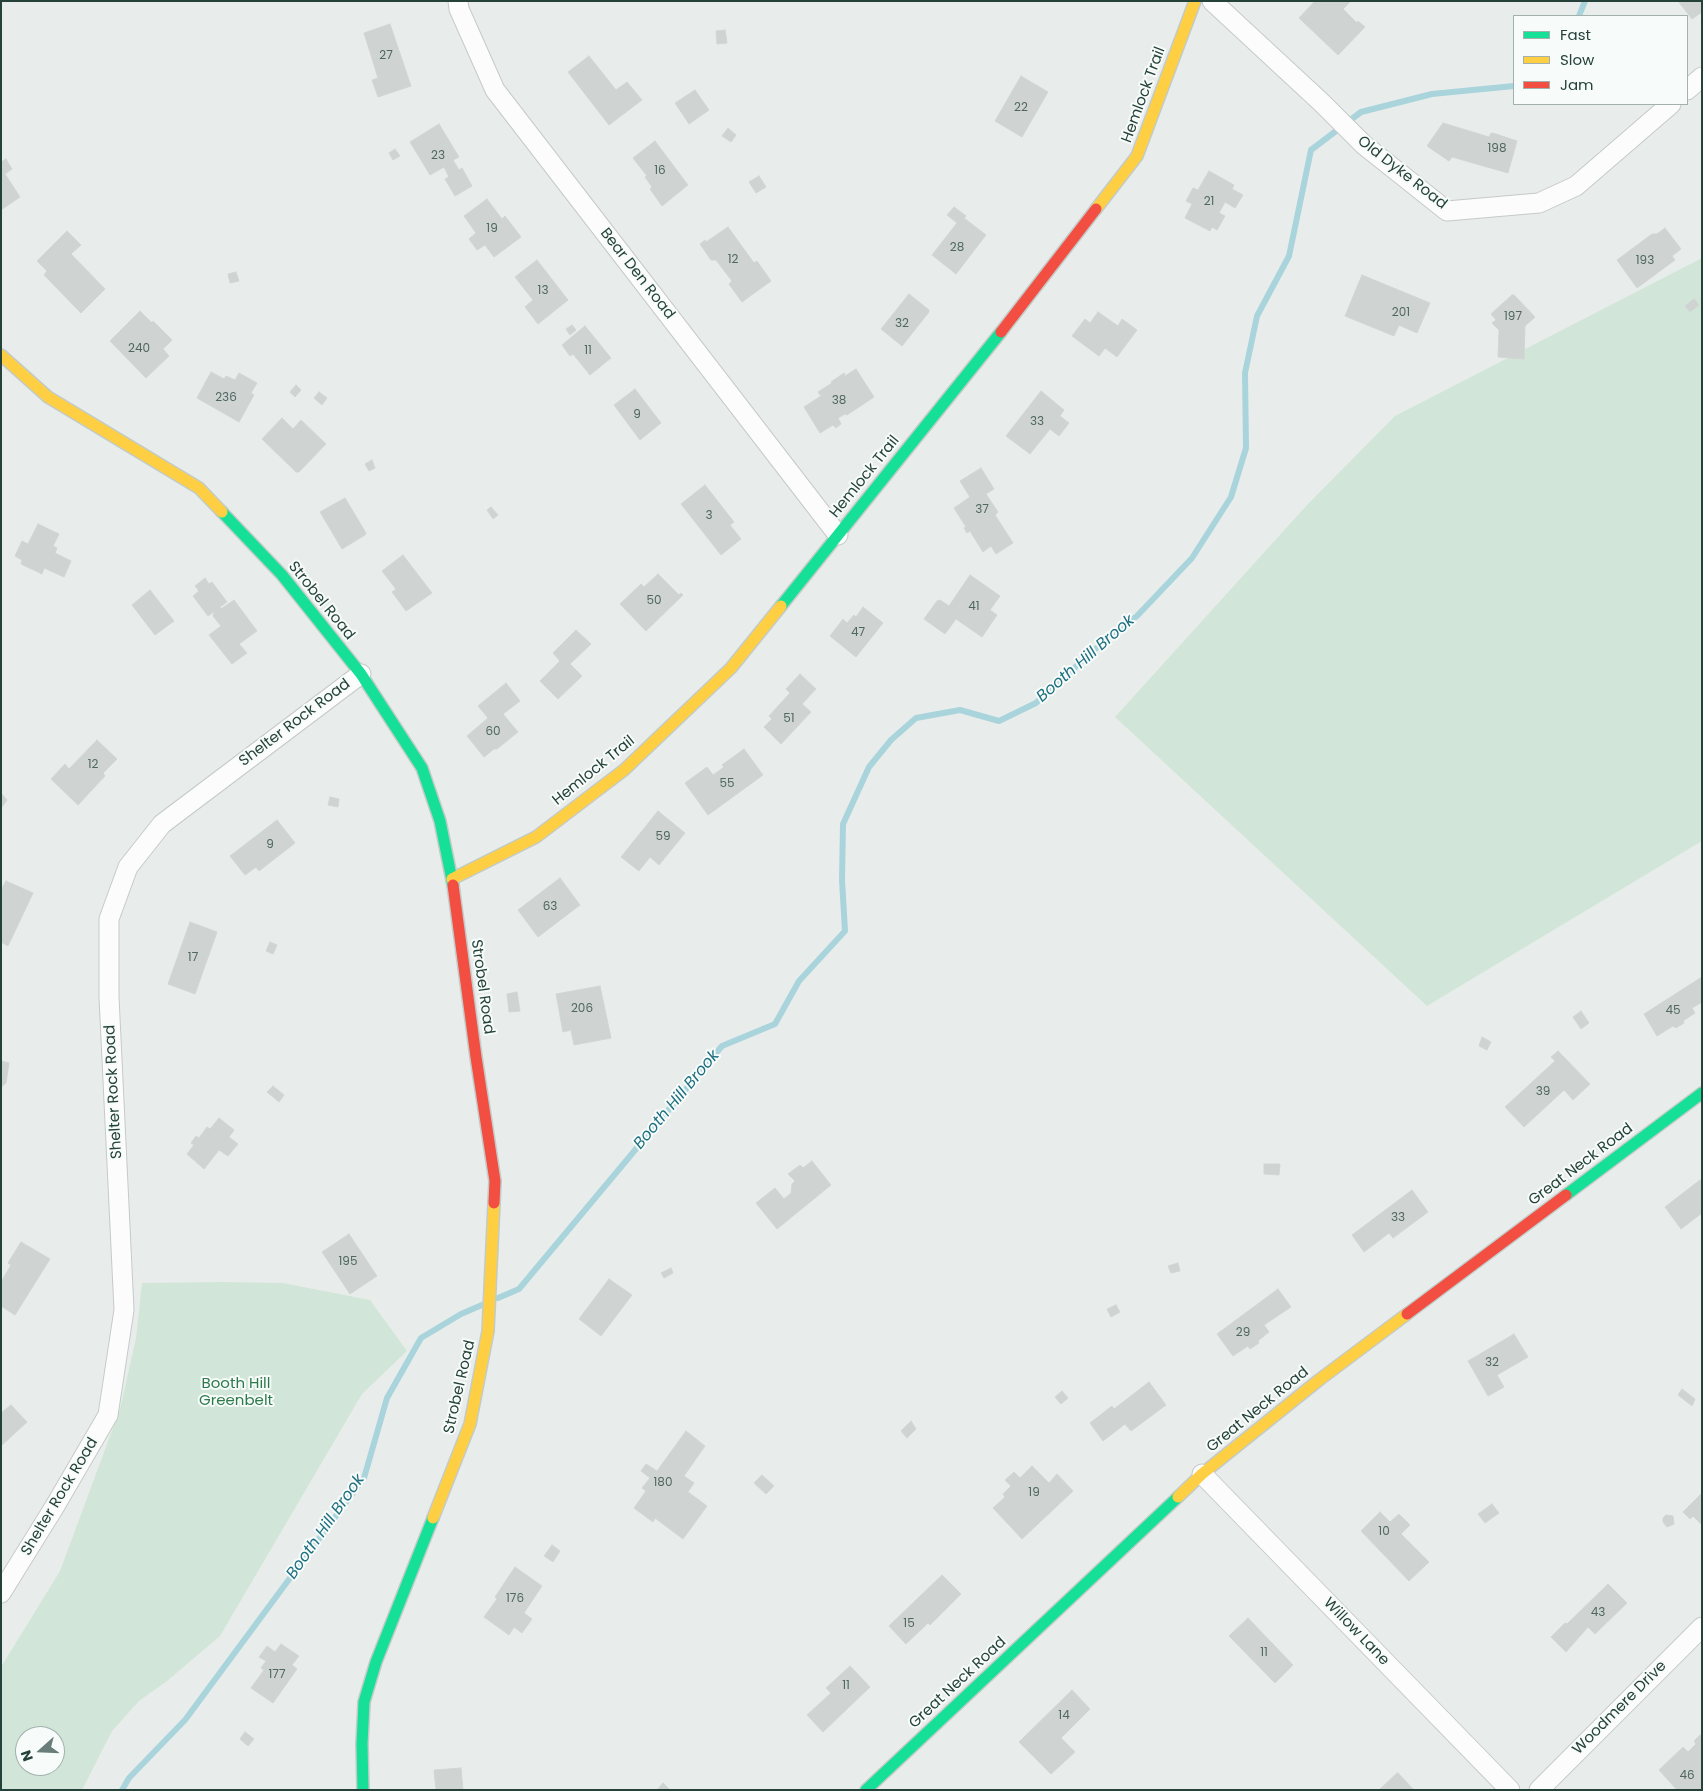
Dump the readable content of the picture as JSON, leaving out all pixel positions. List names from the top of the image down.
{
  "streets": {
    "street": [
      "Hemlock Trail",
      "Old Dyke Road",
      "Bear Den Road",
      "Strobel Road",
      "Shelter Rock Road",
      "Great Neck Road",
      "Willow Lane",
      "Woodmere Drive"
    ]
  },
  "crossings": [
    ["Hemlock Trail", "Bear Den Road"],
    ["Hemlock Trail", "Strobel Road"],
    ["Strobel Road", "Shelter Rock Road"],
    ["Great Neck Road", "Willow Lane"]
  ],
  "water": ["Booth Hill Brook"],
  "parks": ["Booth Hill Greenbelt"],
  "house_numbers": [
    "27",
    "22",
    "198",
    "23",
    "16",
    "21",
    "19",
    "28",
    "12",
    "193",
    "13",
    "201",
    "197",
    "32",
    "240",
    "11",
    "236",
    "38",
    "9",
    "33",
    "37",
    "3",
    "50",
    "41",
    "47",
    "51",
    "60",
    "12",
    "55",
    "59",
    "9",
    "63",
    "17",
    "206",
    "45",
    "39",
    "33",
    "195",
    "29",
    "32",
    "180",
    "19",
    "10",
    "176",
    "43",
    "15",
    "11",
    "177",
    "11",
    "14",
    "46"
  ],
  "legend": ["Fast", "Slow", "Jam"],
  "north": "left"
}
